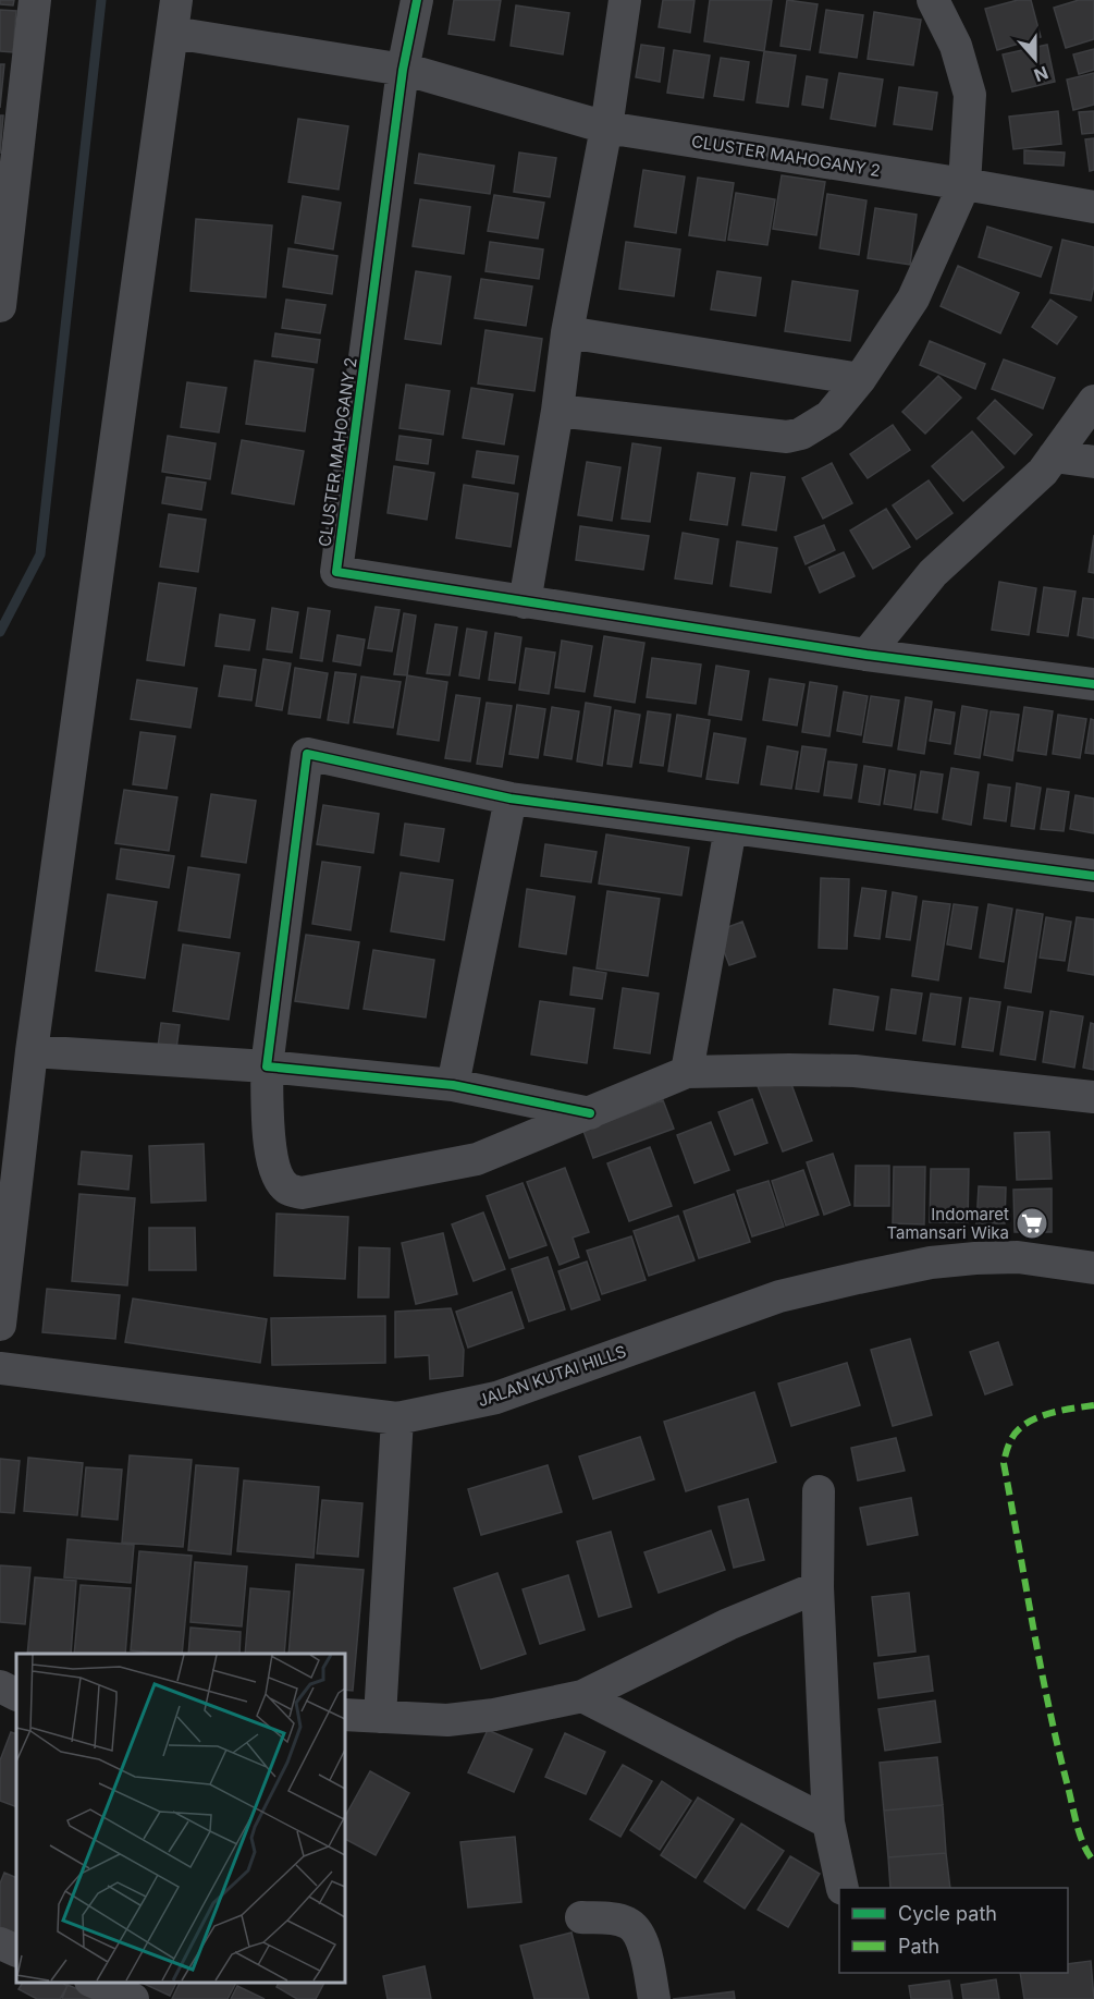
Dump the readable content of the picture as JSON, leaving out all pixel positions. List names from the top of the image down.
{
  "streets": {
    "street": ["CLUSTER MAHOGANY 2", "JALAN KUTAI HILLS"]
  },
  "places": {
    "supermarket": ["Indomaret Tamansari Wika"]
  },
  "legend": ["Cycle path", "Path"],
  "north": "bottom"
}
